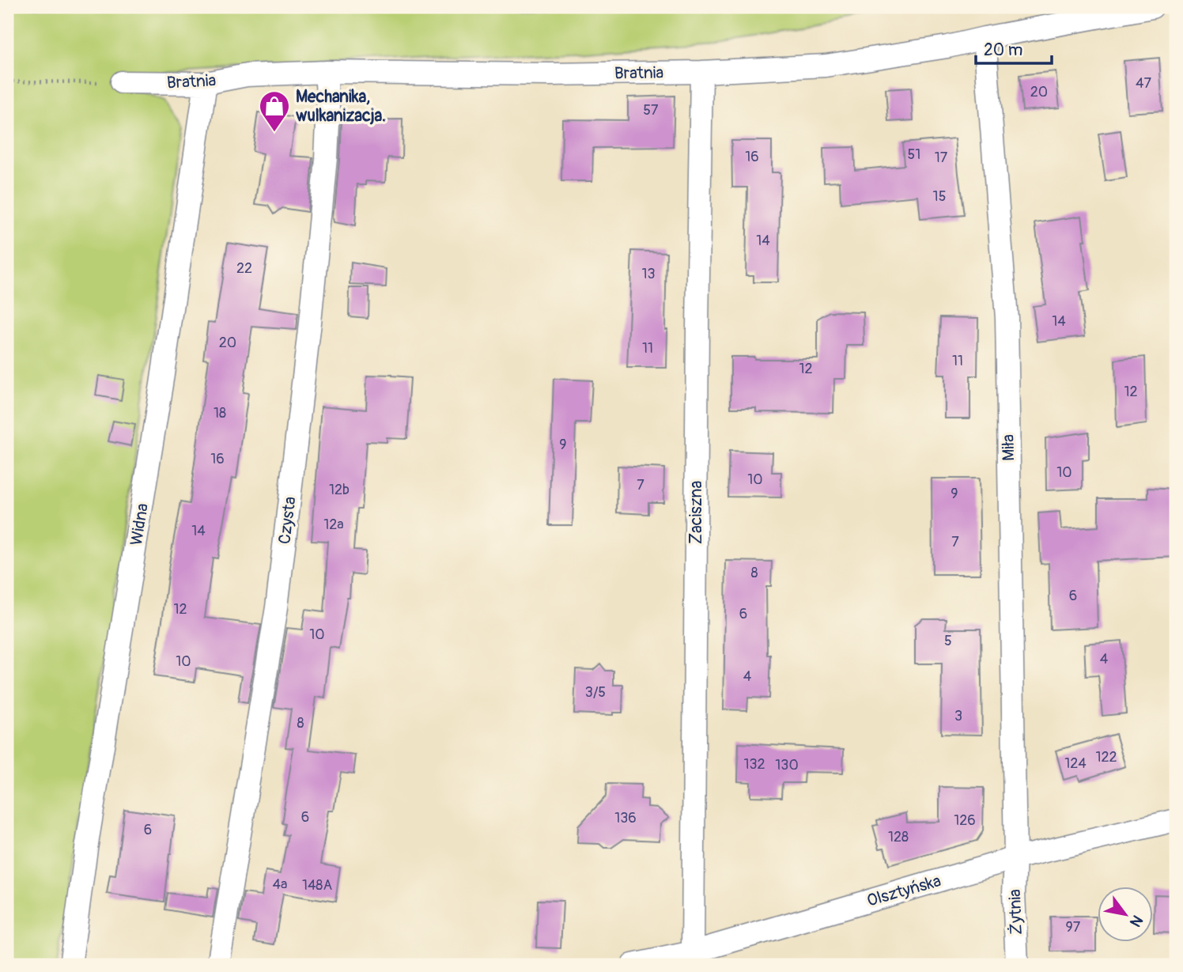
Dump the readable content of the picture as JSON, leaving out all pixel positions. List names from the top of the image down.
{
  "streets": {
    "street": [
      "Bratnia",
      "Miła",
      "Zaciszna",
      "Czysta",
      "Widna",
      "Olsztyńska",
      "Żytnia"
    ]
  },
  "crossings": [
    ["Bratnia", "Miła"],
    ["Bratnia", "Zaciszna"],
    ["Bratnia", "Czysta"],
    ["Bratnia", "Widna"],
    ["Miła", "Olsztyńska"],
    ["Miła", "Żytnia"],
    ["Zaciszna", "Olsztyńska"],
    ["Olsztyńska", "Żytnia"]
  ],
  "places": {
    "shop": ["Mechanika, wulkanizacja."]
  },
  "house_numbers": [
    "47",
    "20",
    "57",
    "51",
    "16",
    "17",
    "15",
    "14",
    "22",
    "13",
    "14",
    "20",
    "11",
    "11",
    "12",
    "12",
    "18",
    "9",
    "16",
    "10",
    "10",
    "7",
    "12b",
    "9",
    "12a",
    "14",
    "7",
    "8",
    "6",
    "12",
    "6",
    "10",
    "5",
    "4",
    "10",
    "4",
    "3/5",
    "3",
    "8",
    "122",
    "124",
    "132",
    "130",
    "6",
    "136",
    "126",
    "6",
    "128",
    "4a",
    "148A",
    "97"
  ],
  "scale_bar": "20 m",
  "north": "bottom right"
}
